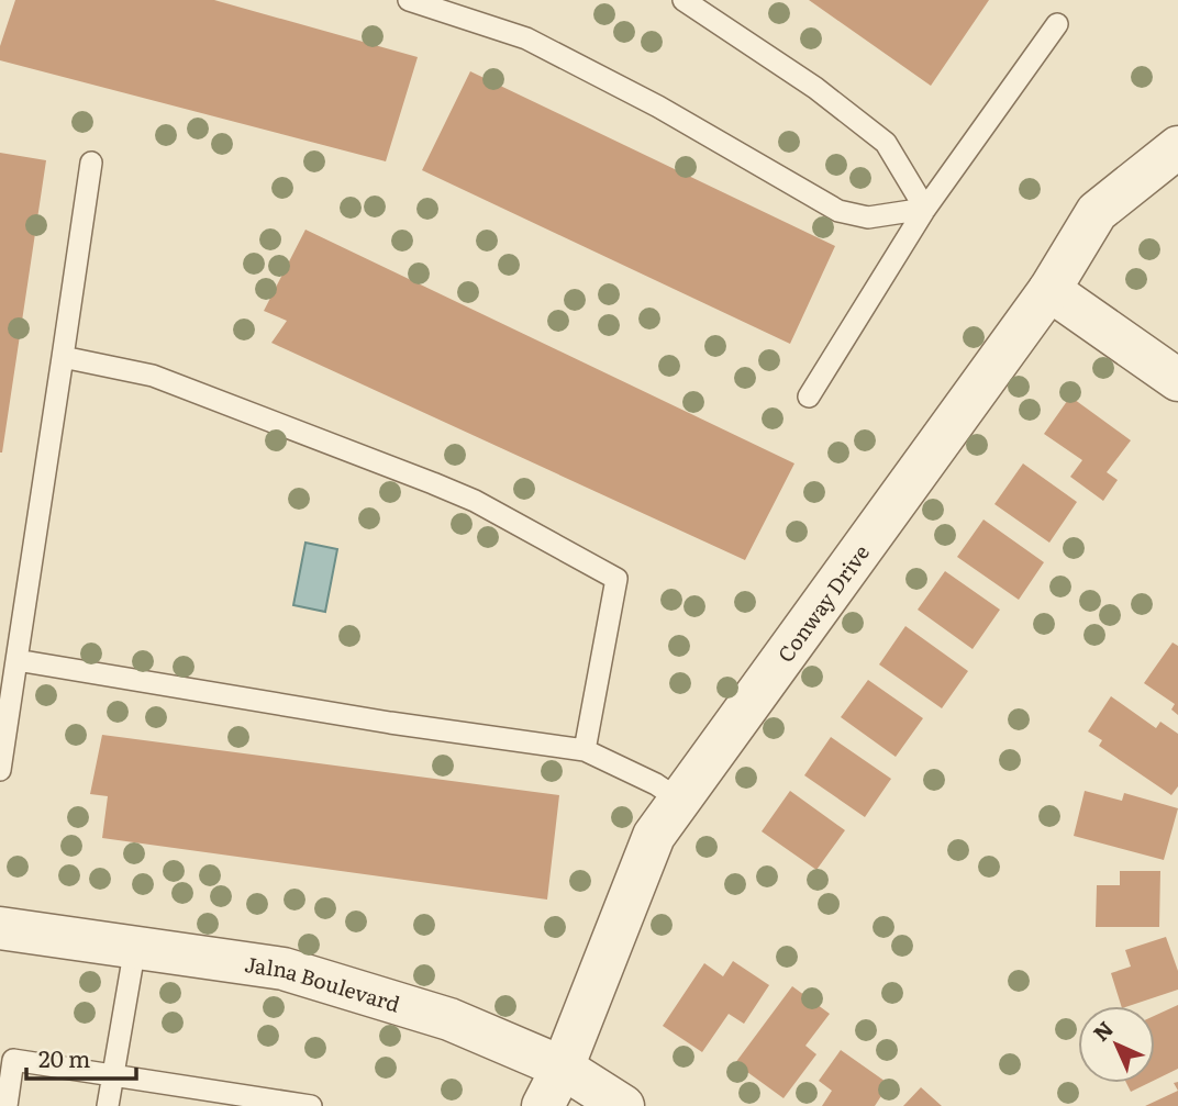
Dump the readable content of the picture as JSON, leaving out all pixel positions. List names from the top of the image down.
{
  "streets": {
    "street": ["Conway Drive", "Jalna Boulevard"]
  },
  "crossings": [
    ["Conway Drive", "Jalna Boulevard"]
  ],
  "scale_bar": "20 m",
  "north": "top left"
}
